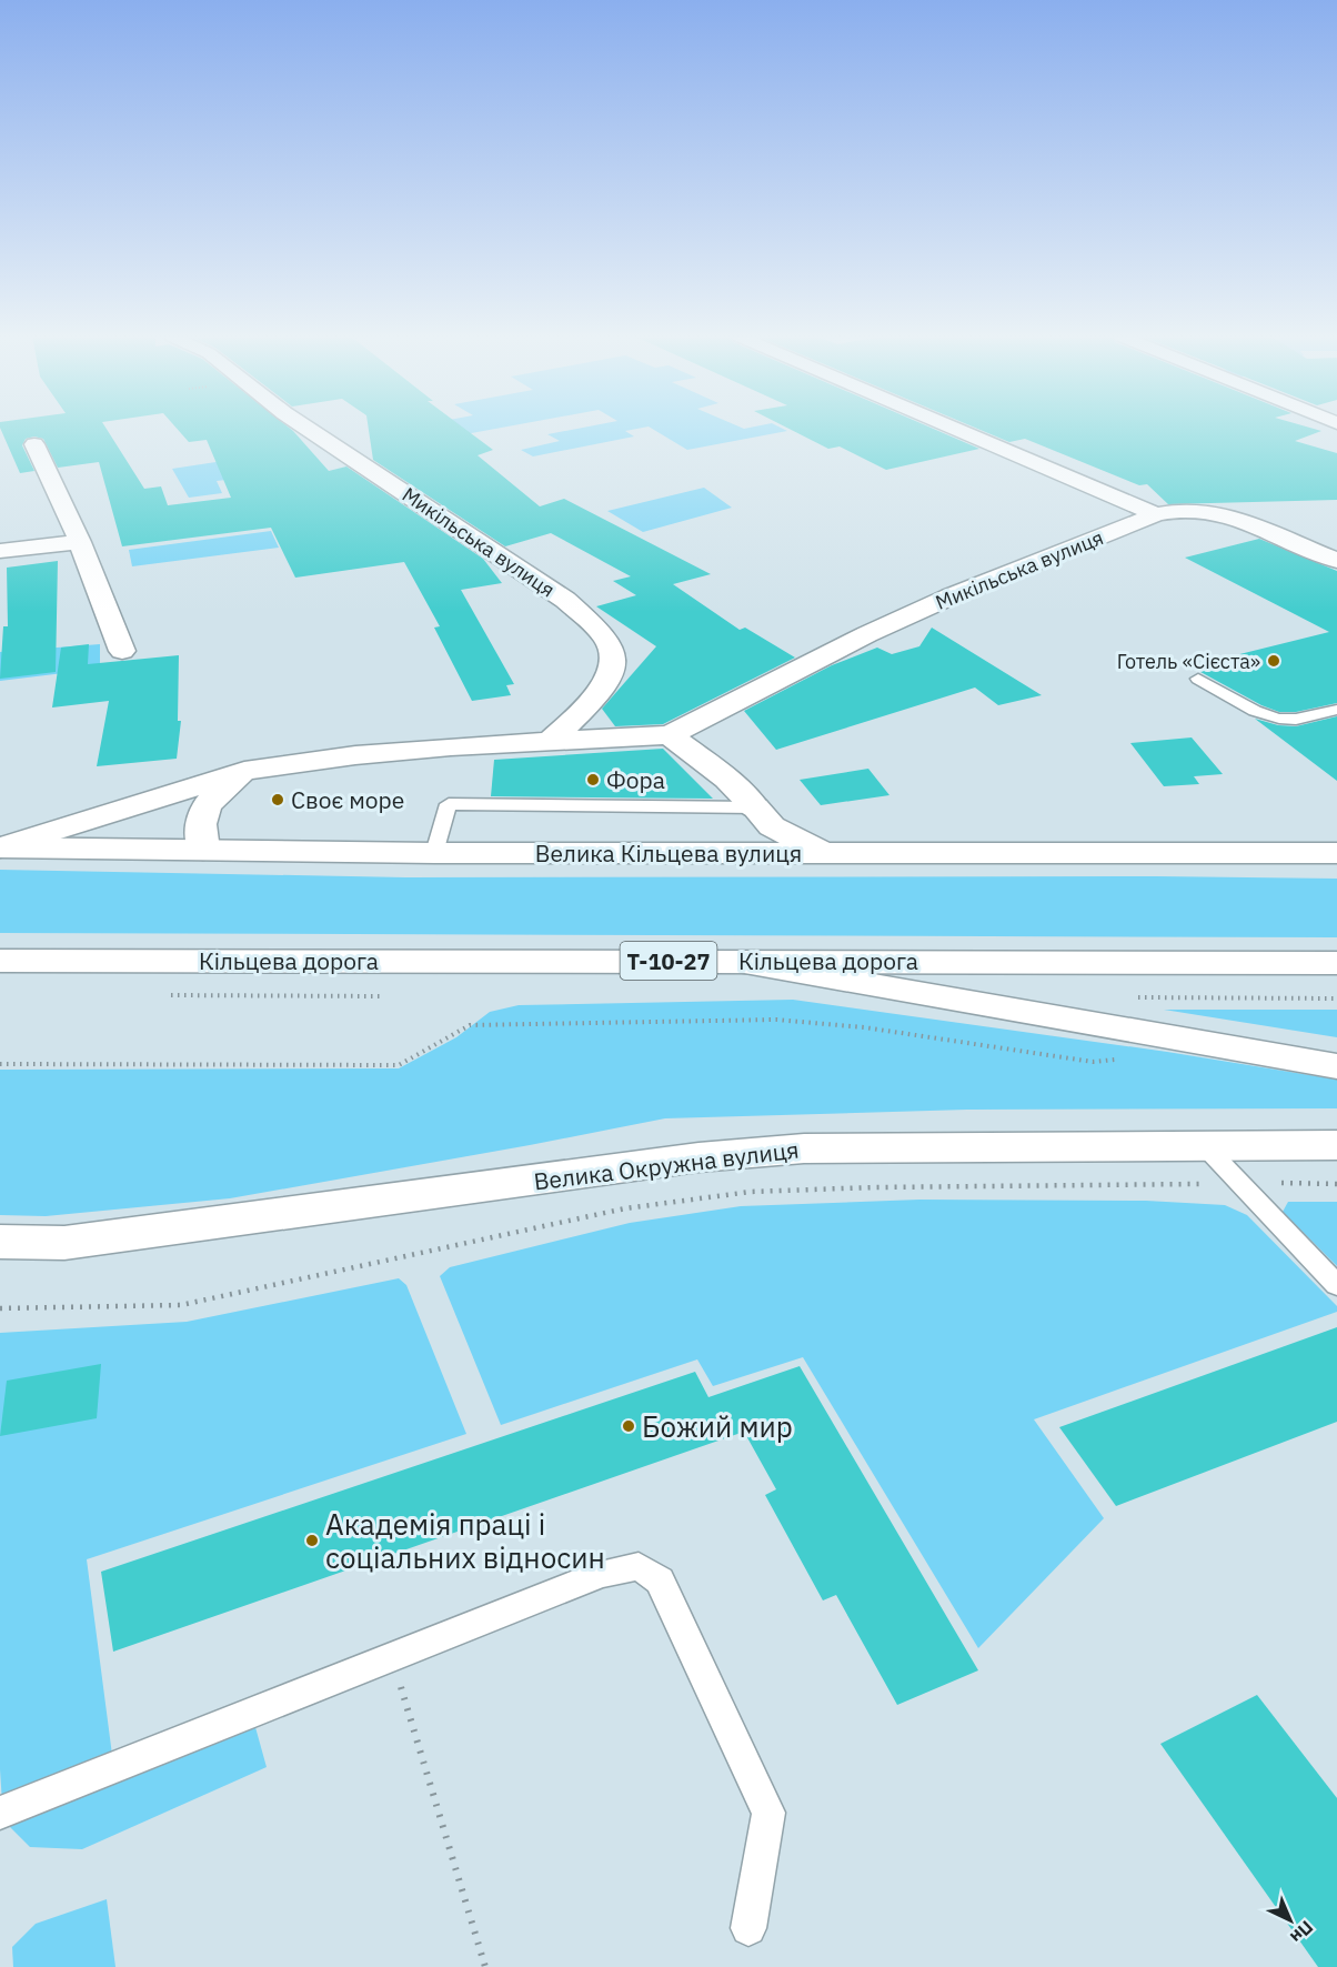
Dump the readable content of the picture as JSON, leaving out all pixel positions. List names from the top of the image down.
{
  "streets": {
    "main road": [
      "Микільська вулиця",
      "Велика Кільцева вулиця",
      "Кільцева дорога",
      "Т-10-27",
      "Велика Окружна вулиця"
    ]
  },
  "crossings": [
    ["Микільська вулиця", "Велика Кільцева вулиця"]
  ],
  "places": [
    "Готель «Сієста»",
    "Фора",
    "Своє море",
    "Божий мир",
    "Академія праці і соціальних відносин"
  ],
  "north": "bottom right"
}
